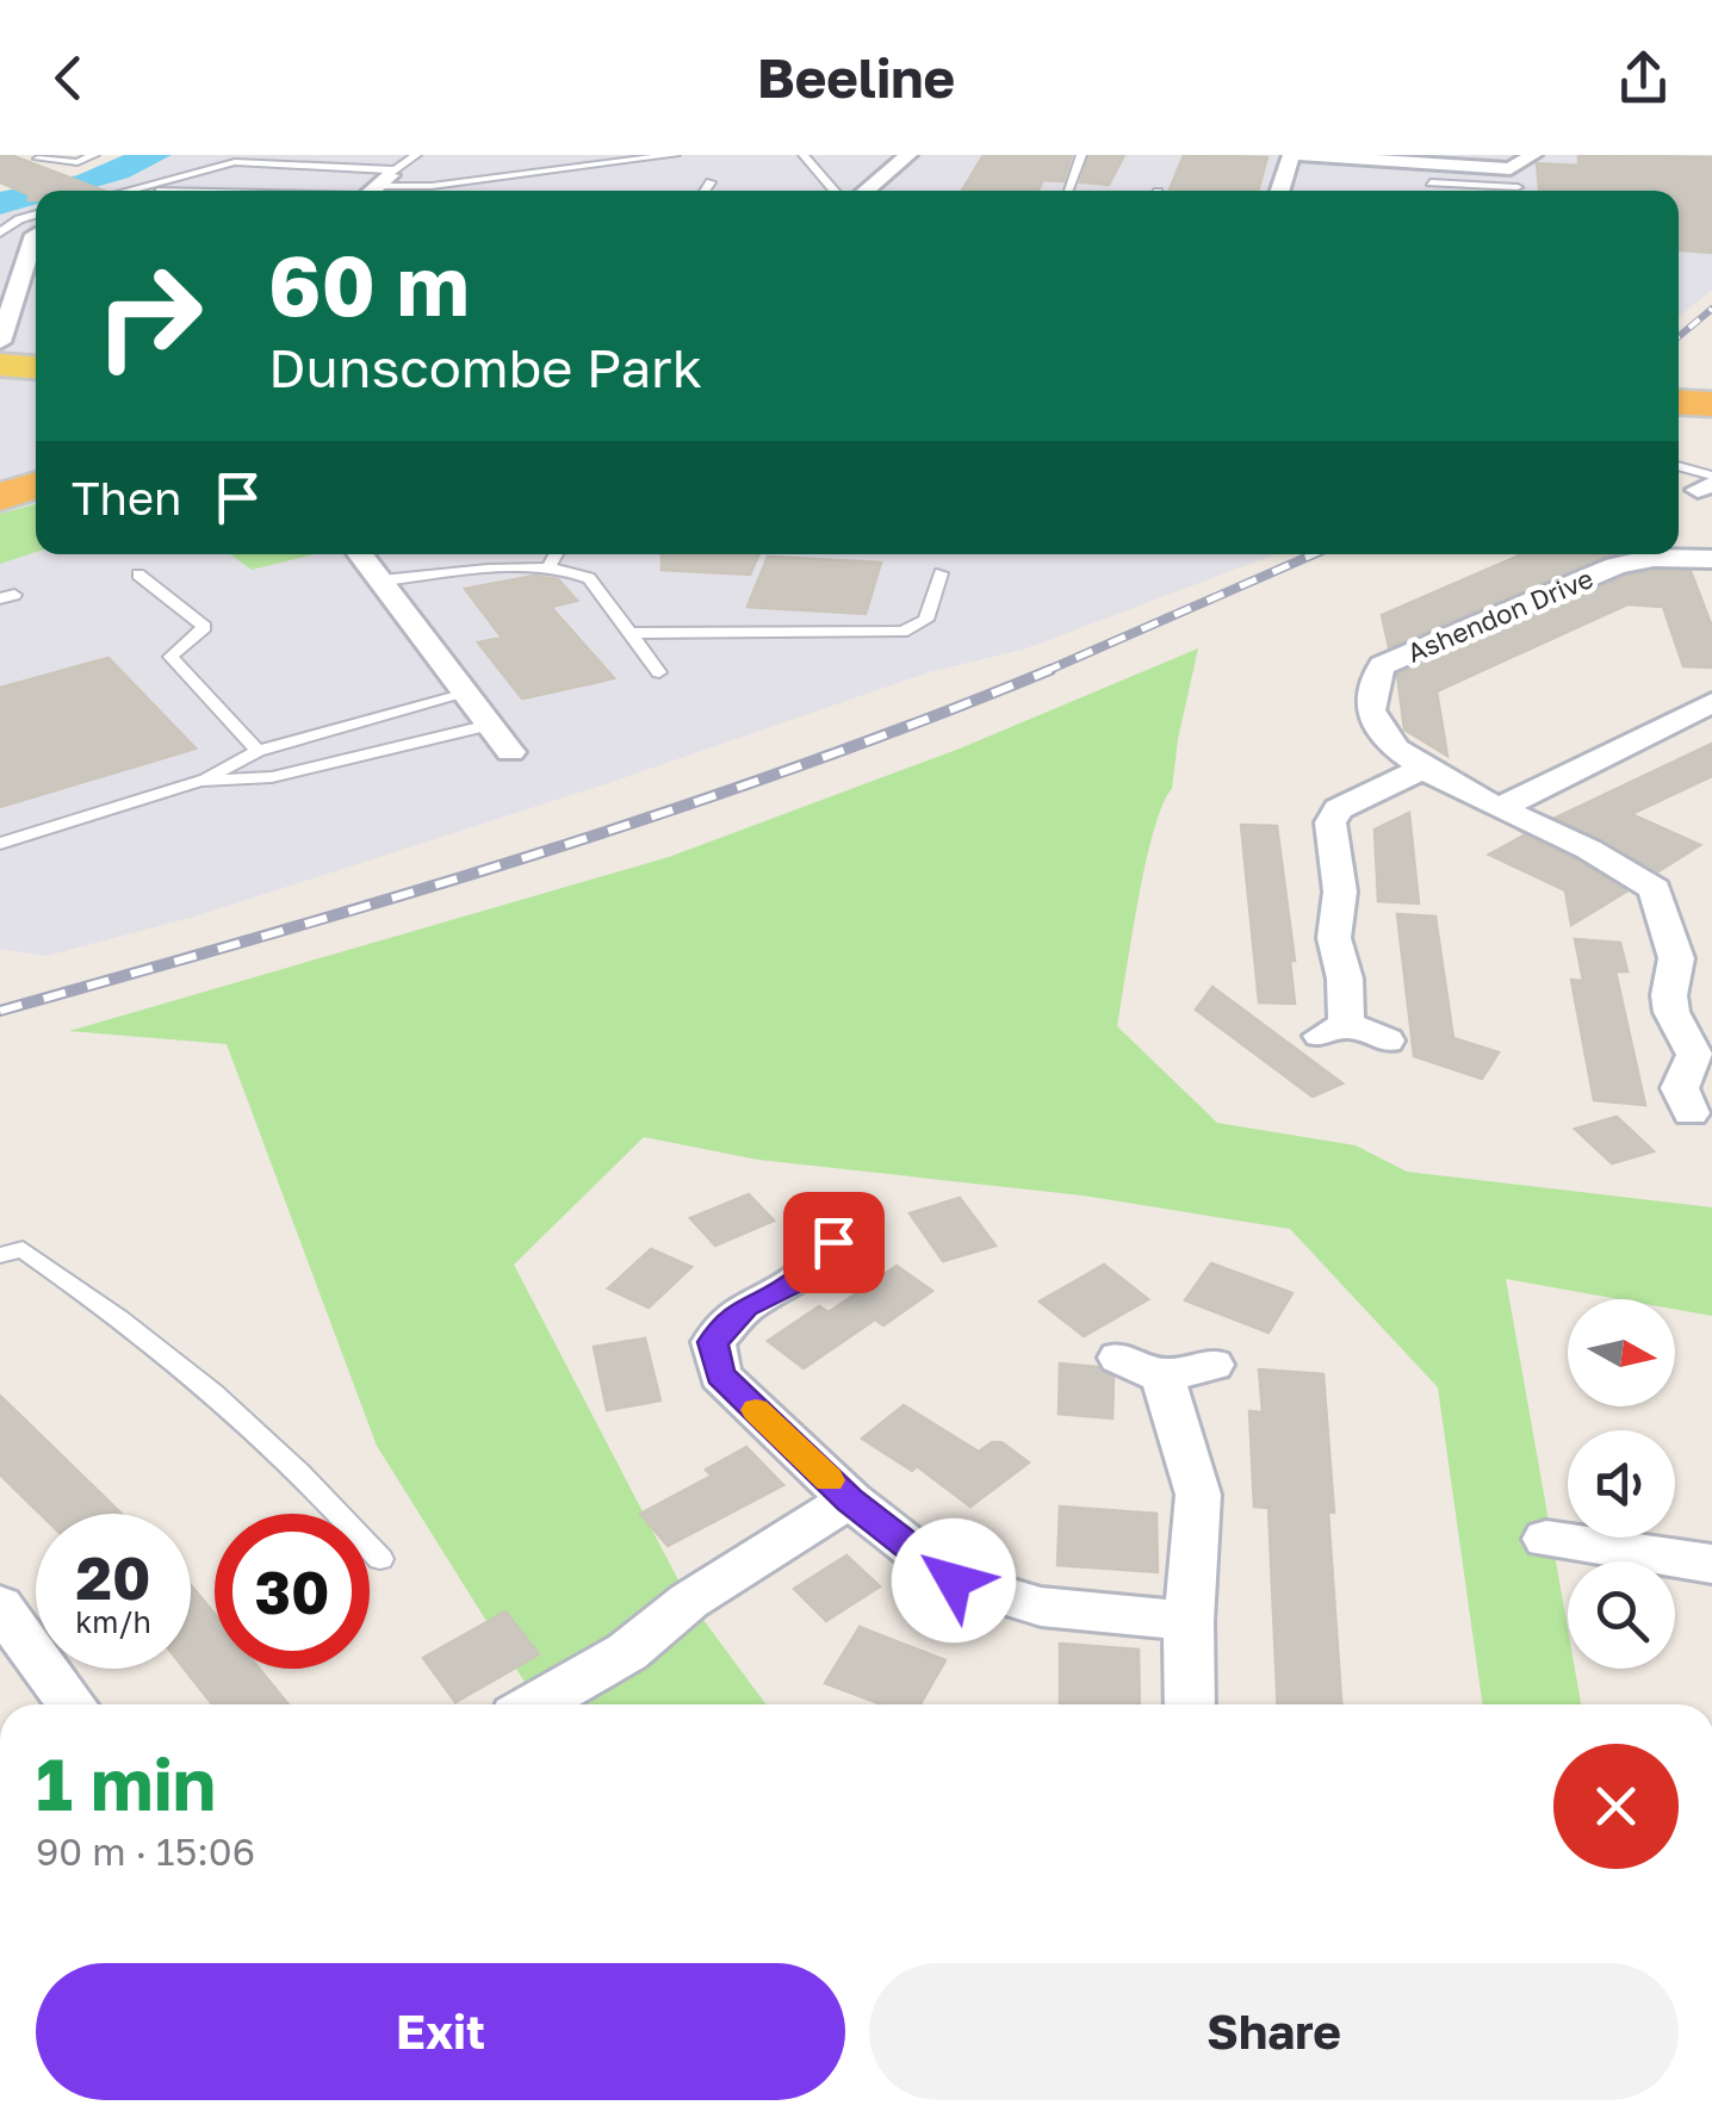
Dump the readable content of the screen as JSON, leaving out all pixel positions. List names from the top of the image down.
{
  "streets": {
    "street": ["Ashendon Drive"]
  },
  "north": "right",
  "page": {
    "header": "Beeline",
    "turn": ["60 m", "Dunscombe Park"],
    "then": "Then",
    "speed": "20 km/h",
    "limit": "30",
    "heading": ["1 min", "90 m · 15:06"],
    "buttons": ["Exit", "Share"]
  }
}
